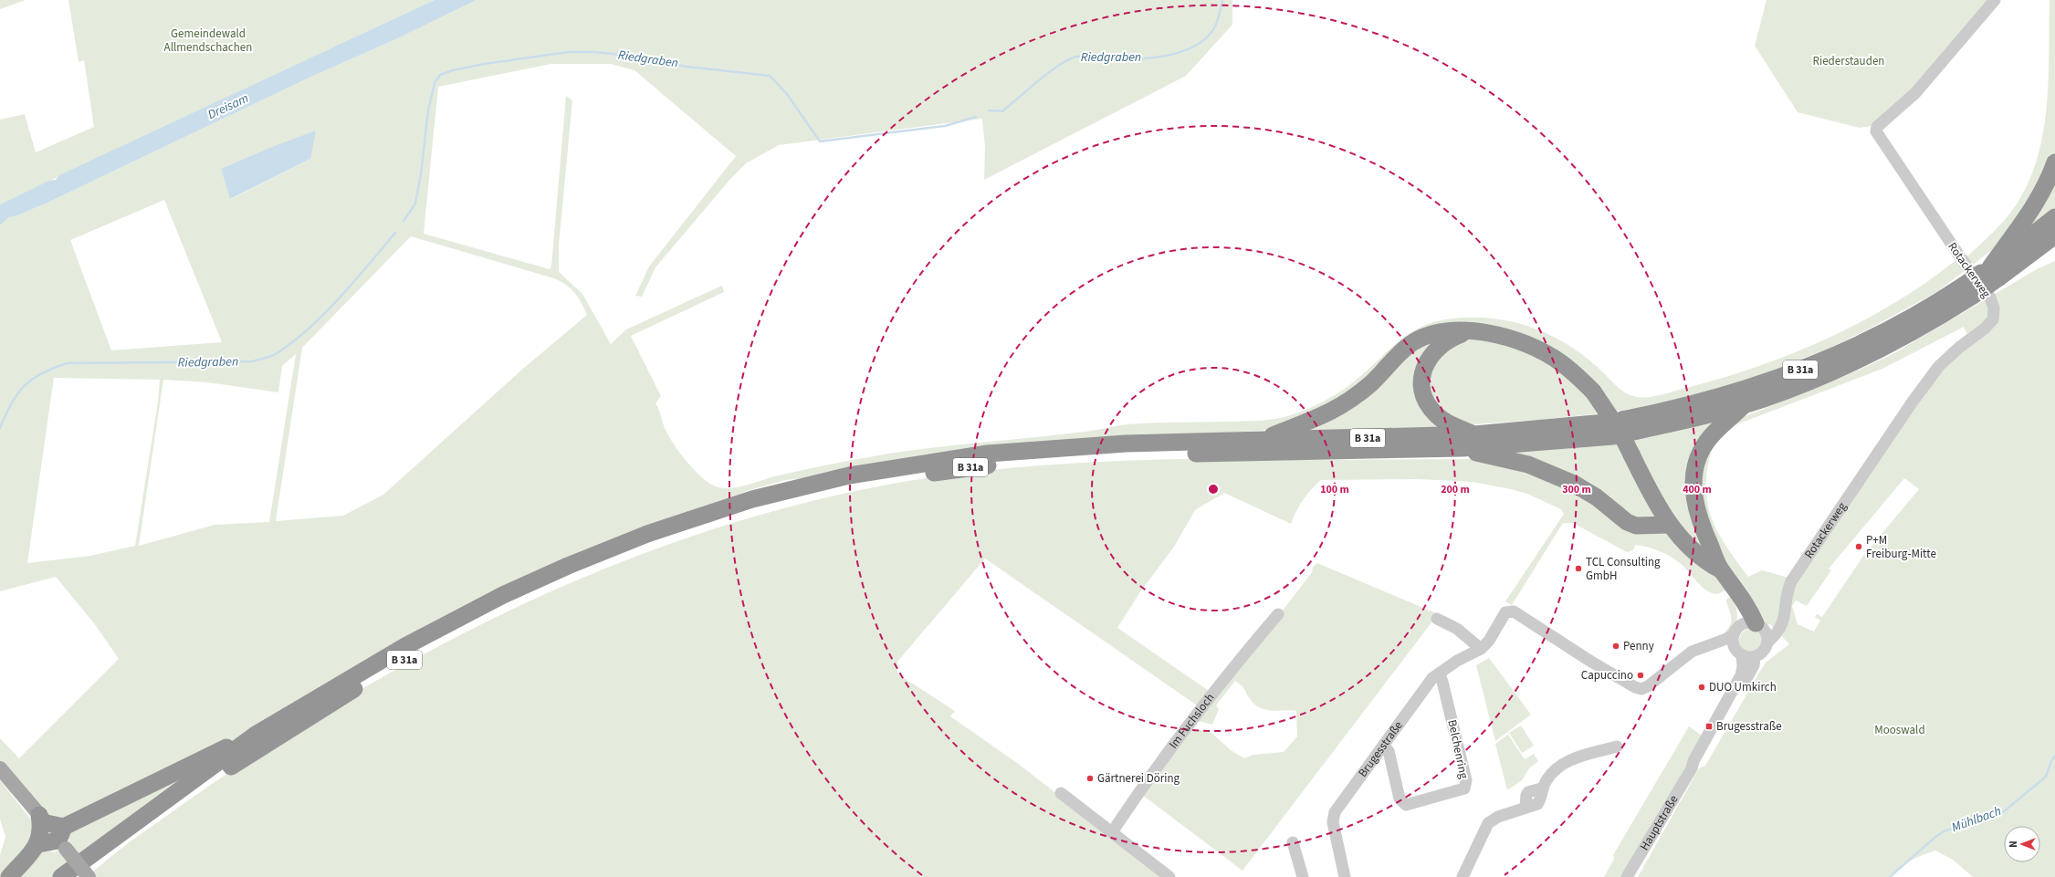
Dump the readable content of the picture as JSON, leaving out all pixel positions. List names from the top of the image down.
{
  "streets": {
    "highway": ["B 31a"],
    "street": [
      "Rotackerweg",
      "Im Fuchsloch",
      "Brugesstraße",
      "Belchenring",
      "Hauptstraße"
    ]
  },
  "crossings": [
    ["Rotackerweg", "Brugesstraße"],
    ["Rotackerweg", "Hauptstraße"],
    ["Brugesstraße", "Belchenring"],
    ["Brugesstraße", "Hauptstraße"]
  ],
  "water": ["Riedgraben", "Dreisam", "Mühlbach"],
  "parks": ["Gemeindewald Allmendschachen", "Riederstauden", "Mooswald"],
  "places": {
    "other": [
      "P+M Freiburg-Mitte",
      "TCL Consulting GmbH",
      "Penny",
      "Capuccino",
      "DUO Umkirch",
      "Gärtnerei Döring"
    ],
    "transit": ["Brugesstraße"]
  },
  "north": "left",
  "rings": [
    "100 m",
    "200 m",
    "300 m",
    "400 m"
  ]
}
